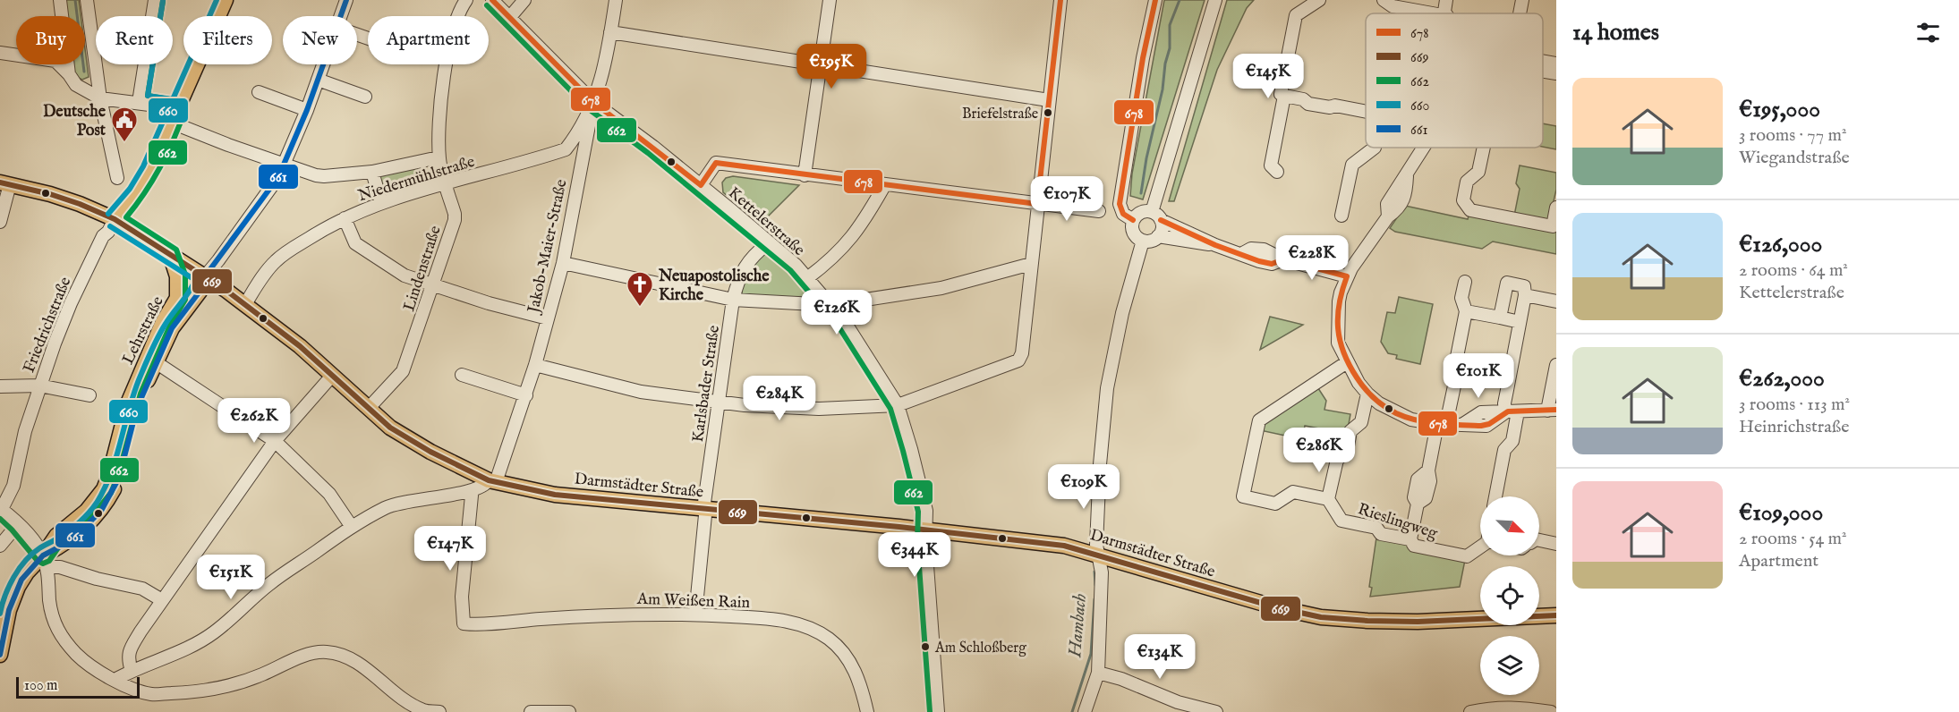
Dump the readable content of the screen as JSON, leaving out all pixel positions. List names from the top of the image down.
{
  "streets": {
    "main road": ["Lehrstraße", "Darmstädter Straße"],
    "street": [
      "Niedermühlstraße",
      "Kettelerstraße",
      "Jakob-Maier-Straße",
      "Lindenstraße",
      "Friedrichstraße",
      "Karlsbader Straße",
      "Rieslingweg",
      "Am Weißen Rain"
    ]
  },
  "crossings": [
    ["Niedermühlstraße", "Lindenstraße"],
    ["Niedermühlstraße", "Darmstädter Straße"],
    ["Kettelerstraße", "Jakob-Maier-Straße"],
    ["Kettelerstraße", "Karlsbader Straße"],
    ["Kettelerstraße", "Darmstädter Straße"],
    ["Jakob-Maier-Straße", "Darmstädter Straße"],
    ["Lindenstraße", "Darmstädter Straße"],
    ["Friedrichstraße", "Darmstädter Straße"],
    ["Lehrstraße", "Darmstädter Straße"],
    ["Karlsbader Straße", "Darmstädter Straße"],
    ["Karlsbader Straße", "Am Weißen Rain"]
  ],
  "water": ["Hambach"],
  "places": {
    "other": ["Briefelstraße", "Am Schloßberg"],
    "public building": ["Deutsche Post"],
    "church": ["Neuapostolische Kirche"]
  },
  "lines": [
    "transit line 678",
    "transit line 660",
    "transit line 661",
    "transit line 662",
    "transit line 669"
  ],
  "legend": [
    "678",
    "669",
    "662",
    "660",
    "661"
  ],
  "scale_bar": "100 m",
  "north": "bottom right",
  "page": {
    "heading": "14 homes",
    "chip": [
      "Buy",
      "Rent",
      "Filters",
      "New",
      "Apartment"
    ],
    "price": [
      "€195K",
      "€145K",
      "€107K",
      "€228K",
      "€126K",
      "€101K",
      "€284K",
      "€262K",
      "€286K",
      "€109K",
      "€147K",
      "€344K",
      "€151K",
      "€134K"
    ],
    "list": [
      {
        "name": "€195,000",
        "note": "3 rooms · 77 m² · Wiegandstraße"
      },
      {
        "name": "€126,000",
        "note": "2 rooms · 64 m² · Kettelerstraße"
      },
      {
        "name": "€262,000",
        "note": "3 rooms · 113 m² · Heinrichstraße"
      },
      {
        "name": "€109,000",
        "note": "2 rooms · 54 m² · Apartment"
      }
    ],
    "scale": "100 m"
  }
}
